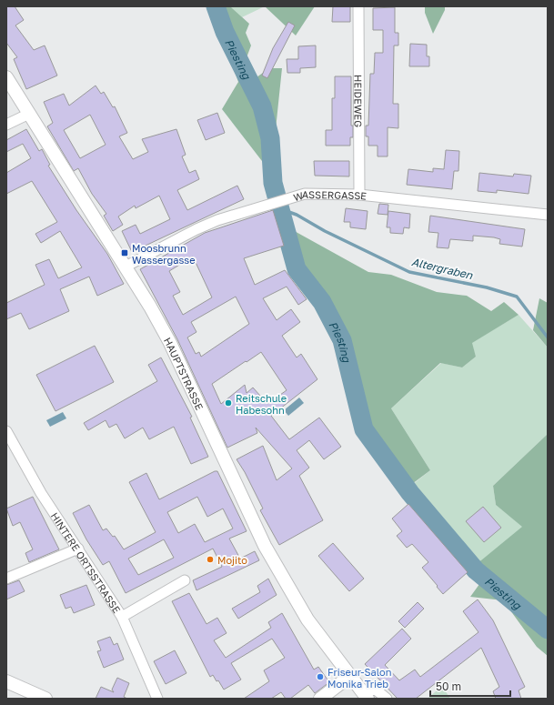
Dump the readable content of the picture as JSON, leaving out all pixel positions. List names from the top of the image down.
{
  "streets": {
    "main road": ["HAUPTSTRASSE"],
    "street": ["HEIDEWEG", "WASSERGASSE", "HINTERE ORTSSTRASSE"]
  },
  "crossings": [
    ["HEIDEWEG", "WASSERGASSE"],
    ["WASSERGASSE", "HAUPTSTRASSE"]
  ],
  "water": ["Piesting", "Altergraben"],
  "places": {
    "transit": ["Moosbrunn Wassergasse"],
    "other": ["Reitschule Habesohn", "Mojito", "Friseur-Salon Monika Trieb"]
  },
  "scale_bar": "50 m"
}
